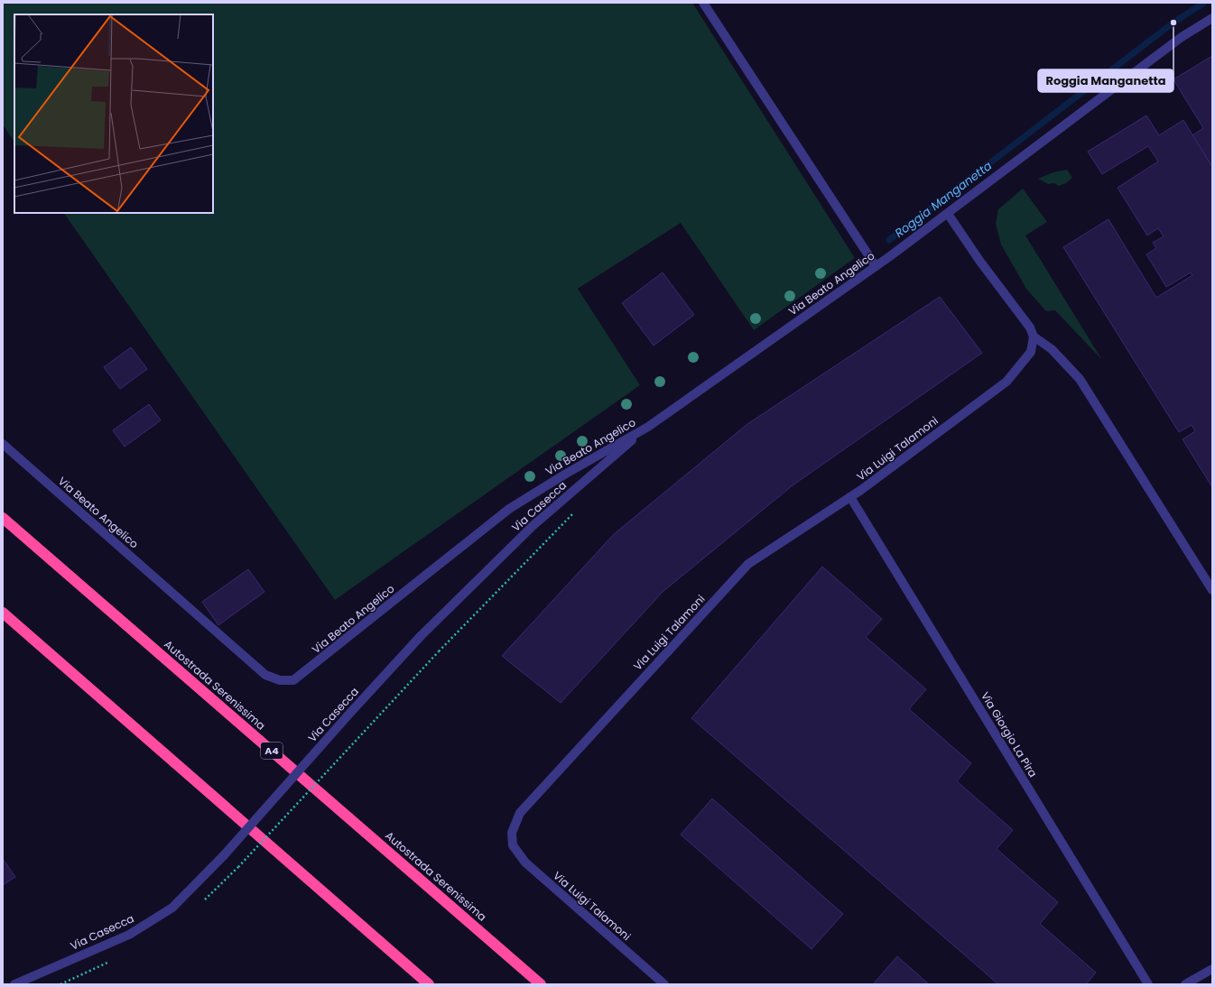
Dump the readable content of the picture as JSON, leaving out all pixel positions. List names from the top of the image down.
{
  "streets": {
    "highway": ["Autostrada Serenissima", "A4"],
    "street": [
      "Via Beato Angelico",
      "Via Luigi Talamoni",
      "Via Casecca",
      "Via Giorgio La Pira"
    ]
  },
  "crossings": [
    ["Via Beato Angelico", "Via Casecca"],
    ["Via Luigi Talamoni", "Via Giorgio La Pira"]
  ],
  "water": ["Roggia Manganetta"],
  "places": ["Roggia Manganetta"]
}
